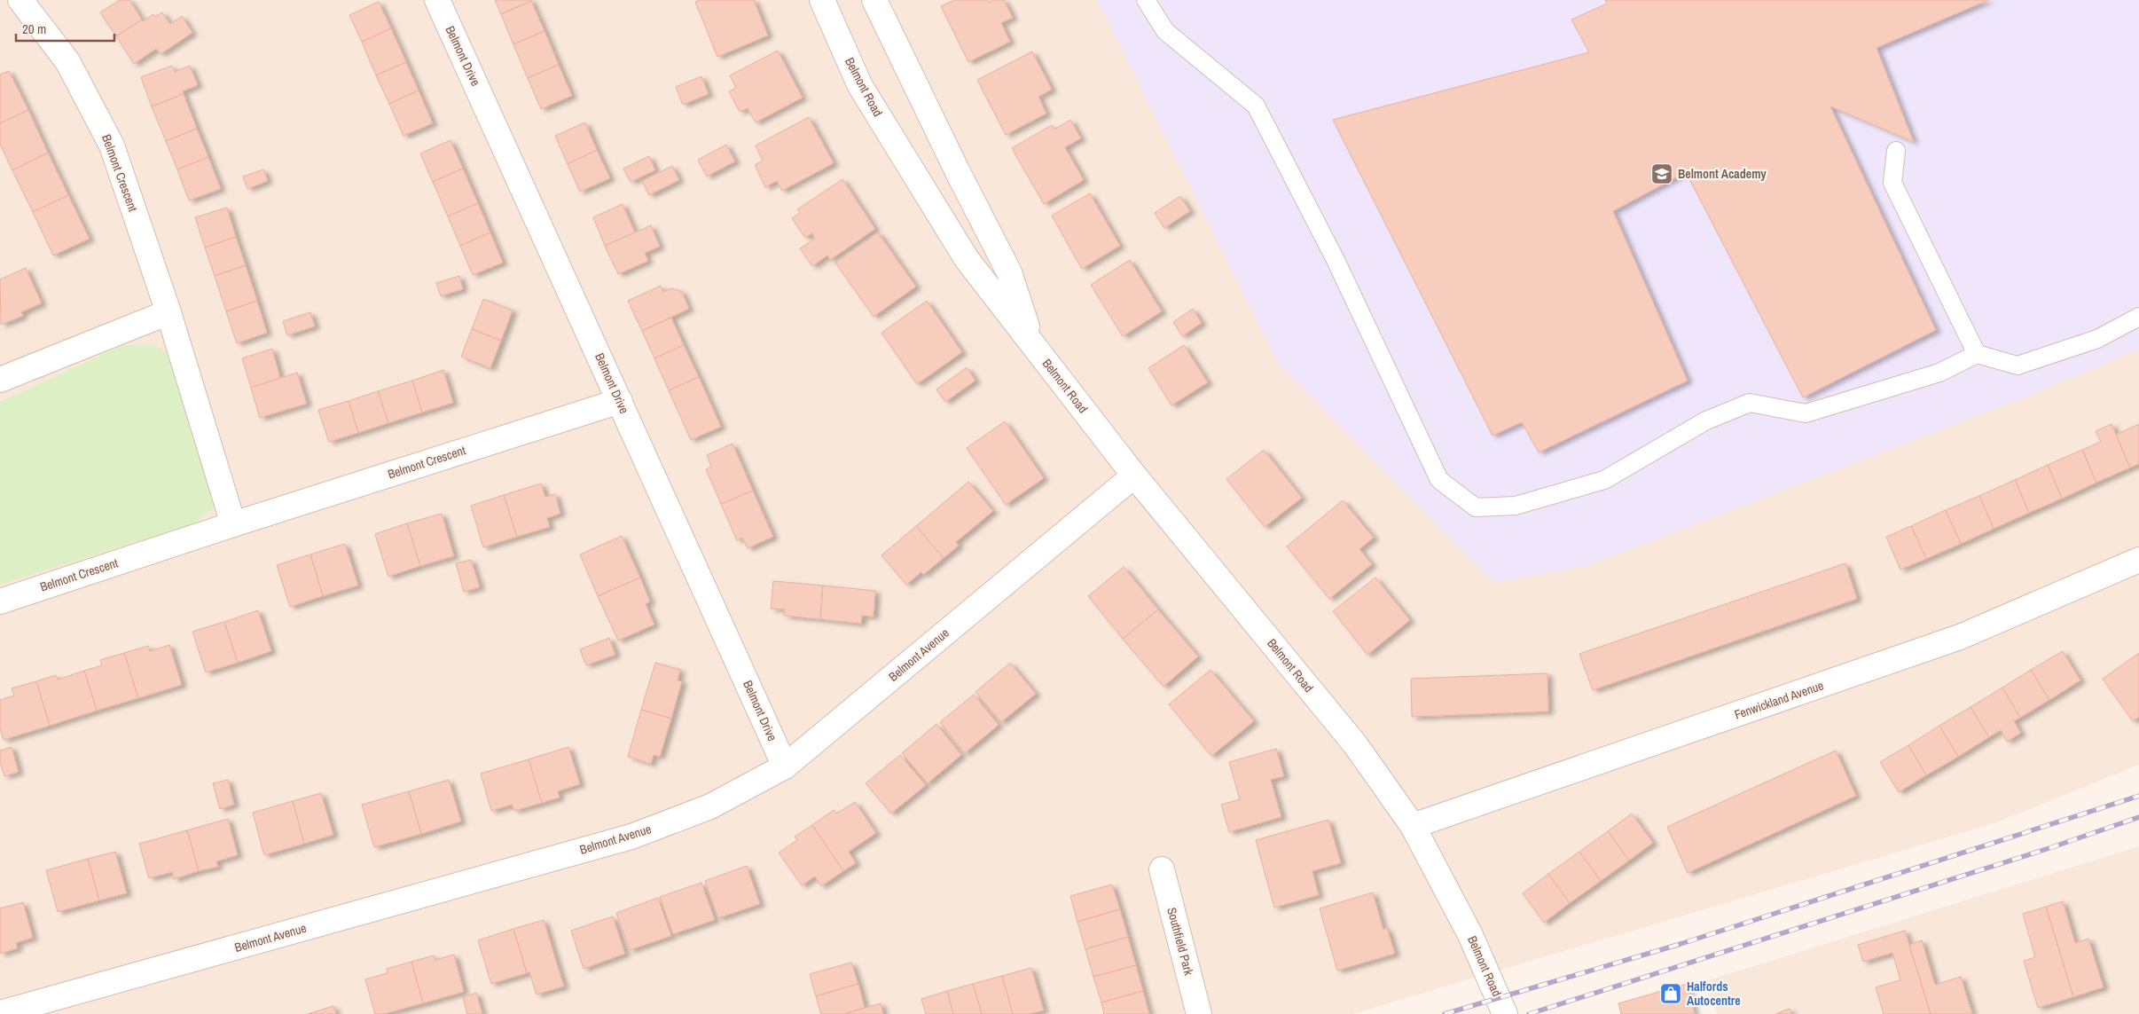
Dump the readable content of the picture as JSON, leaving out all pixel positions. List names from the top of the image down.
{
  "streets": {
    "street": [
      "Belmont Drive",
      "Belmont Road",
      "Belmont Crescent",
      "Belmont Avenue",
      "Fenwickland Avenue",
      "Southfield Park"
    ]
  },
  "crossings": [
    ["Belmont Drive", "Belmont Crescent"],
    ["Belmont Drive", "Belmont Avenue"],
    ["Belmont Road", "Belmont Avenue"],
    ["Belmont Road", "Fenwickland Avenue"]
  ],
  "places": {
    "school or university": ["Belmont Academy"],
    "shop": ["Halfords Autocentre"]
  },
  "scale_bar": "20 m"
}
